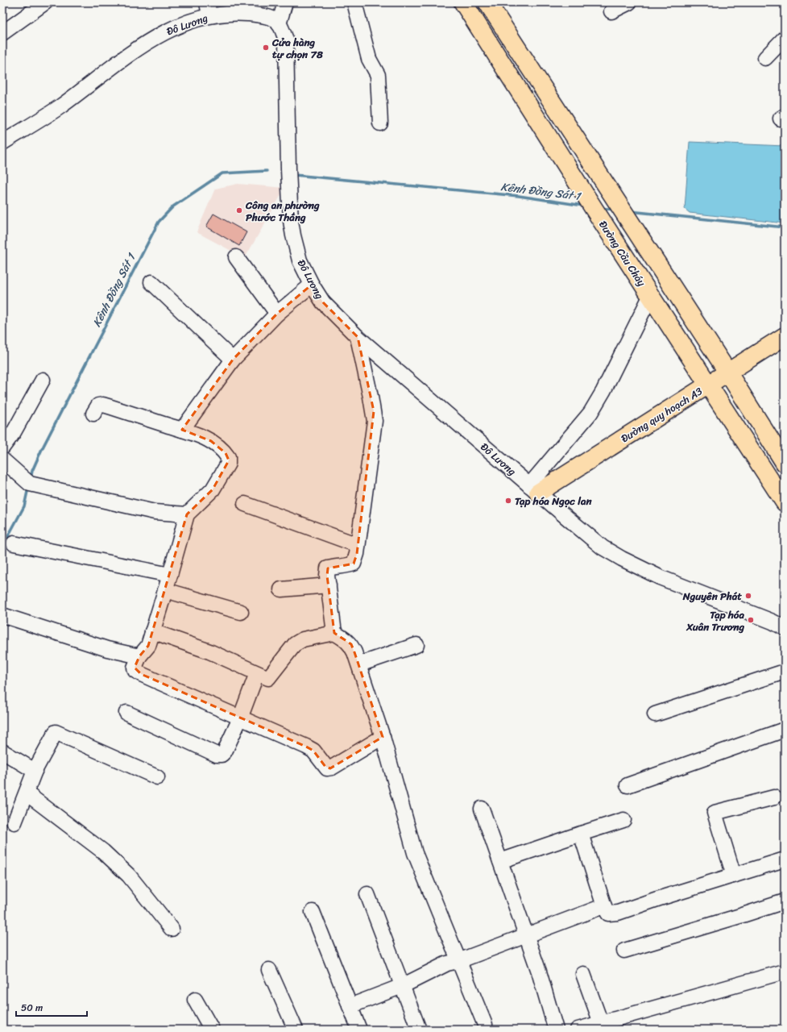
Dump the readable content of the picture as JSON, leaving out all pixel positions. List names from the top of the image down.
{
  "streets": {
    "main road": ["Đường Cầu Cháy", "Đường quy hoạch A3"],
    "street": ["Đô Lương"]
  },
  "crossings": [
    ["Đô Lương", "Đường quy hoạch A3"],
    ["Đường Cầu Cháy", "Đường quy hoạch A3"]
  ],
  "water": ["Kênh Đồng Sát 1"],
  "places": [
    "Cửa hàng tự chọn 78",
    "Công an phường Phước Thắng",
    "Tạp hóa Ngọc lan",
    "Nguyên Phát",
    "Tạp hóa Xuân Trương"
  ],
  "scale_bar": "50 m"
}
